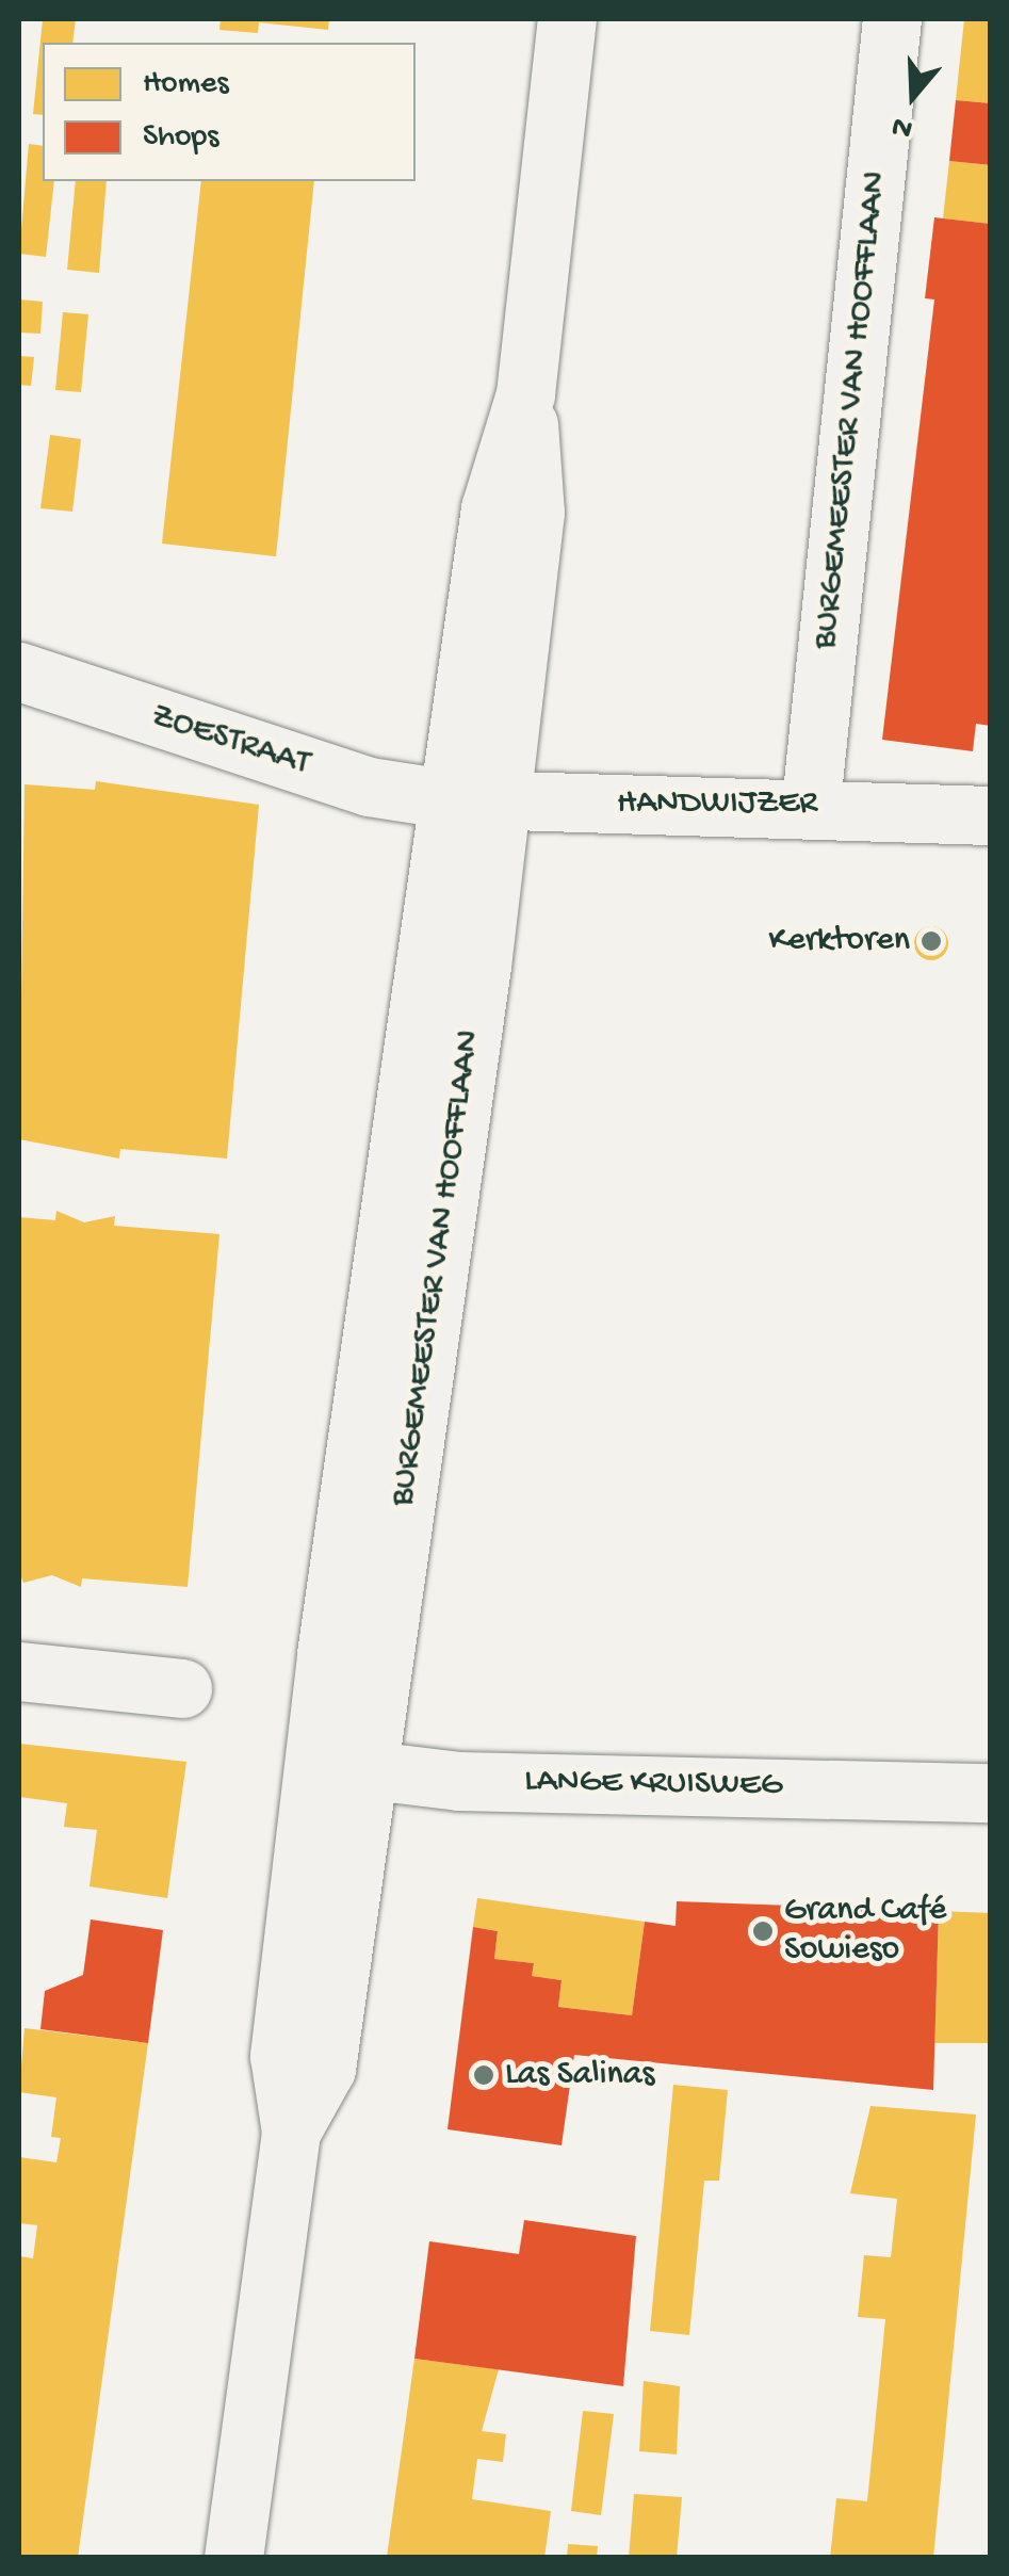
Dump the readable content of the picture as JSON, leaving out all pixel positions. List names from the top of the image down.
{
  "streets": {
    "main road": [
      "BURGEMEESTER VAN HOOFFLAAN",
      "ZOESTRAAT",
      "HANDWIJZER",
      "LANGE KRUISWEG"
    ]
  },
  "crossings": [
    ["BURGEMEESTER VAN HOOFFLAAN", "ZOESTRAAT"],
    ["BURGEMEESTER VAN HOOFFLAAN", "HANDWIJZER"],
    ["BURGEMEESTER VAN HOOFFLAAN", "LANGE KRUISWEG"],
    ["ZOESTRAAT", "HANDWIJZER"]
  ],
  "places": ["Kerktoren", "Grand Café Sowieso", "Las Salinas"],
  "legend": ["Homes", "Shops"],
  "north": "bottom"
}
